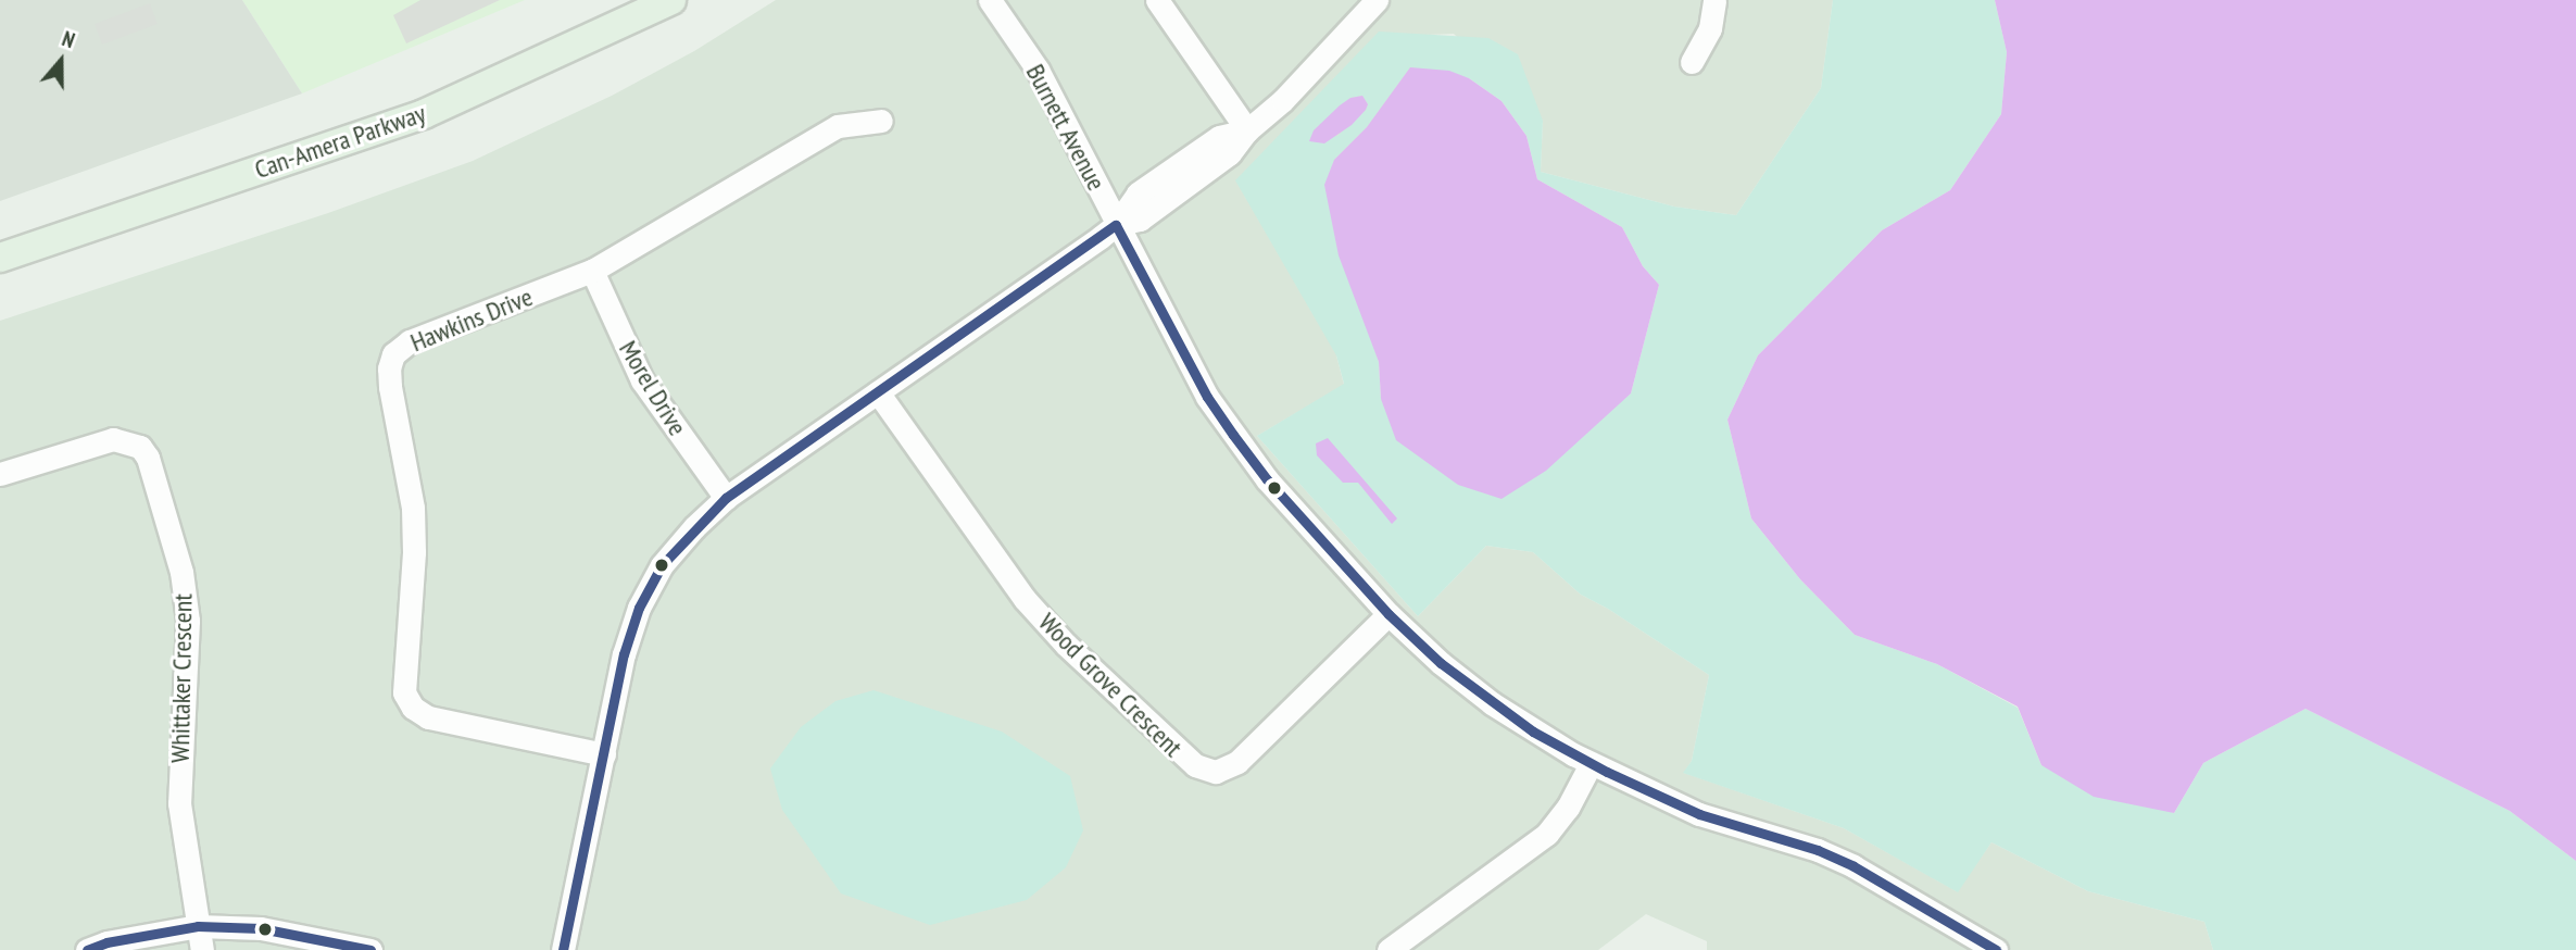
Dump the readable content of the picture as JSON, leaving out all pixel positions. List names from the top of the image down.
{
  "streets": {
    "main road": ["Can-Amera Parkway"],
    "street": [
      "Burnett Avenue",
      "Hawkins Drive",
      "Morel Drive",
      "Whittaker Crescent",
      "Wood Grove Crescent"
    ]
  },
  "crossings": [
    ["Burnett Avenue", "Wood Grove Crescent"],
    ["Hawkins Drive", "Morel Drive"]
  ],
  "north": "top"
}
